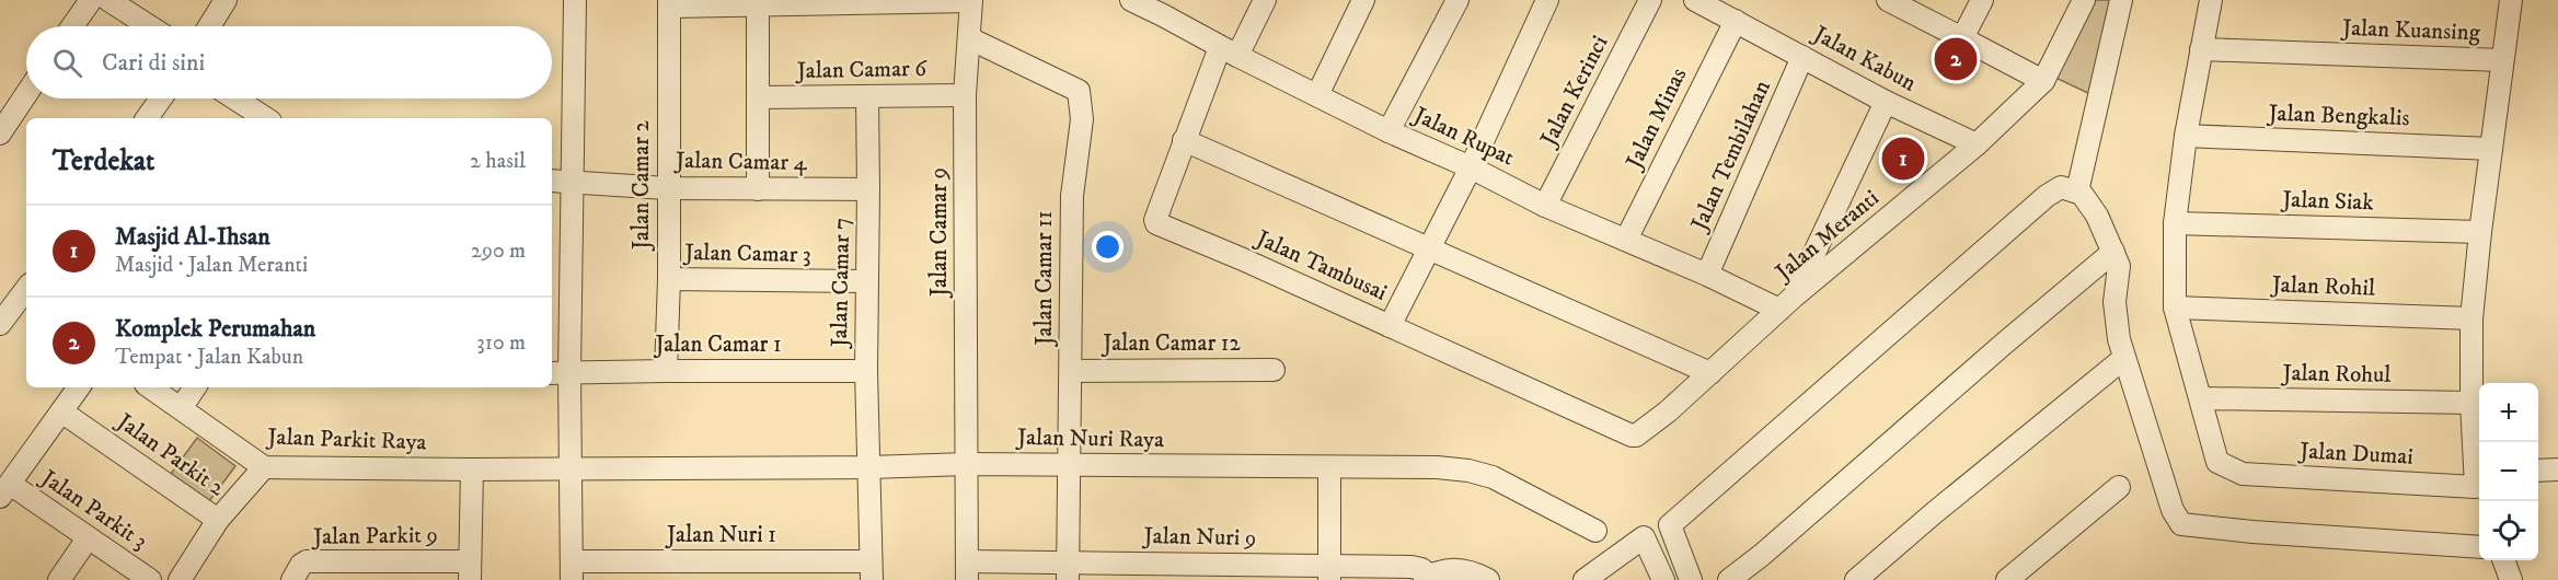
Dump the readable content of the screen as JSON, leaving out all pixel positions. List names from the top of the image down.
{
  "streets": {
    "street": [
      "Jalan Kuansing",
      "Jalan Kabun",
      "Jalan Camar 6",
      "Jalan Kerinci",
      "Jalan Bengkalis",
      "Jalan Minas",
      "Jalan Rupat",
      "Jalan Tembilahan",
      "Jalan Camar 4",
      "Jalan Camar 2",
      "Jalan Siak",
      "Jalan Camar 9",
      "Jalan Meranti",
      "Jalan Camar 3",
      "Jalan Tambusai",
      "Jalan Camar 11",
      "Jalan Camar 7",
      "Jalan Rohil",
      "Jalan Camar 12",
      "Jalan Camar 1",
      "Jalan Rohul",
      "Jalan Nuri Raya",
      "Jalan Parkit Raya",
      "Jalan Dumai",
      "Jalan Parkit 2",
      "Jalan Parkit 3",
      "Jalan Nuri 1",
      "Jalan Parkit 9",
      "Jalan Nuri 9"
    ]
  },
  "crossings": [
    ["Jalan Kuansing", "Jalan Dumai"],
    ["Jalan Kabun", "Jalan Minas"],
    ["Jalan Kabun", "Jalan Tembilahan"],
    ["Jalan Kabun", "Jalan Meranti"],
    ["Jalan Camar 6", "Jalan Camar 9"],
    ["Jalan Camar 6", "Jalan Camar 7"],
    ["Jalan Kerinci", "Jalan Rupat"],
    ["Jalan Bengkalis", "Jalan Dumai"],
    ["Jalan Minas", "Jalan Rupat"],
    ["Jalan Rupat", "Jalan Tembilahan"],
    ["Jalan Rupat", "Jalan Meranti"],
    ["Jalan Rupat", "Jalan Tambusai"],
    ["Jalan Camar 4", "Jalan Camar 2"],
    ["Jalan Camar 4", "Jalan Camar 7"],
    ["Jalan Camar 2", "Jalan Camar 3"],
    ["Jalan Camar 2", "Jalan Camar 1"],
    ["Jalan Siak", "Jalan Dumai"],
    ["Jalan Camar 9", "Jalan Camar 11"],
    ["Jalan Camar 9", "Jalan Nuri Raya"],
    ["Jalan Camar 9", "Jalan Nuri 9"],
    ["Jalan Meranti", "Jalan Tambusai"],
    ["Jalan Camar 3", "Jalan Camar 7"],
    ["Jalan Camar 11", "Jalan Camar 12"],
    ["Jalan Camar 11", "Jalan Nuri Raya"],
    ["Jalan Camar 11", "Jalan Nuri 9"],
    ["Jalan Camar 7", "Jalan Camar 1"],
    ["Jalan Camar 7", "Jalan Nuri Raya"],
    ["Jalan Camar 7", "Jalan Nuri 1"],
    ["Jalan Rohil", "Jalan Dumai"],
    ["Jalan Rohul", "Jalan Dumai"],
    ["Jalan Nuri Raya", "Jalan Parkit Raya"]
  ],
  "page": {
    "search": "Cari di sini",
    "pins": ["2", "1"],
    "heading": ["Terdekat", "2 hasil"],
    "list": [
      {
        "mark": "1",
        "name": "Masjid Al-Ihsan",
        "note": "Masjid · Jalan Meranti",
        "value": "290 m"
      },
      {
        "mark": "2",
        "name": "Komplek Perumahan",
        "note": "Tempat · Jalan Kabun",
        "value": "310 m"
      }
    ],
    "map_buttons": ["+", "−"]
  }
}
